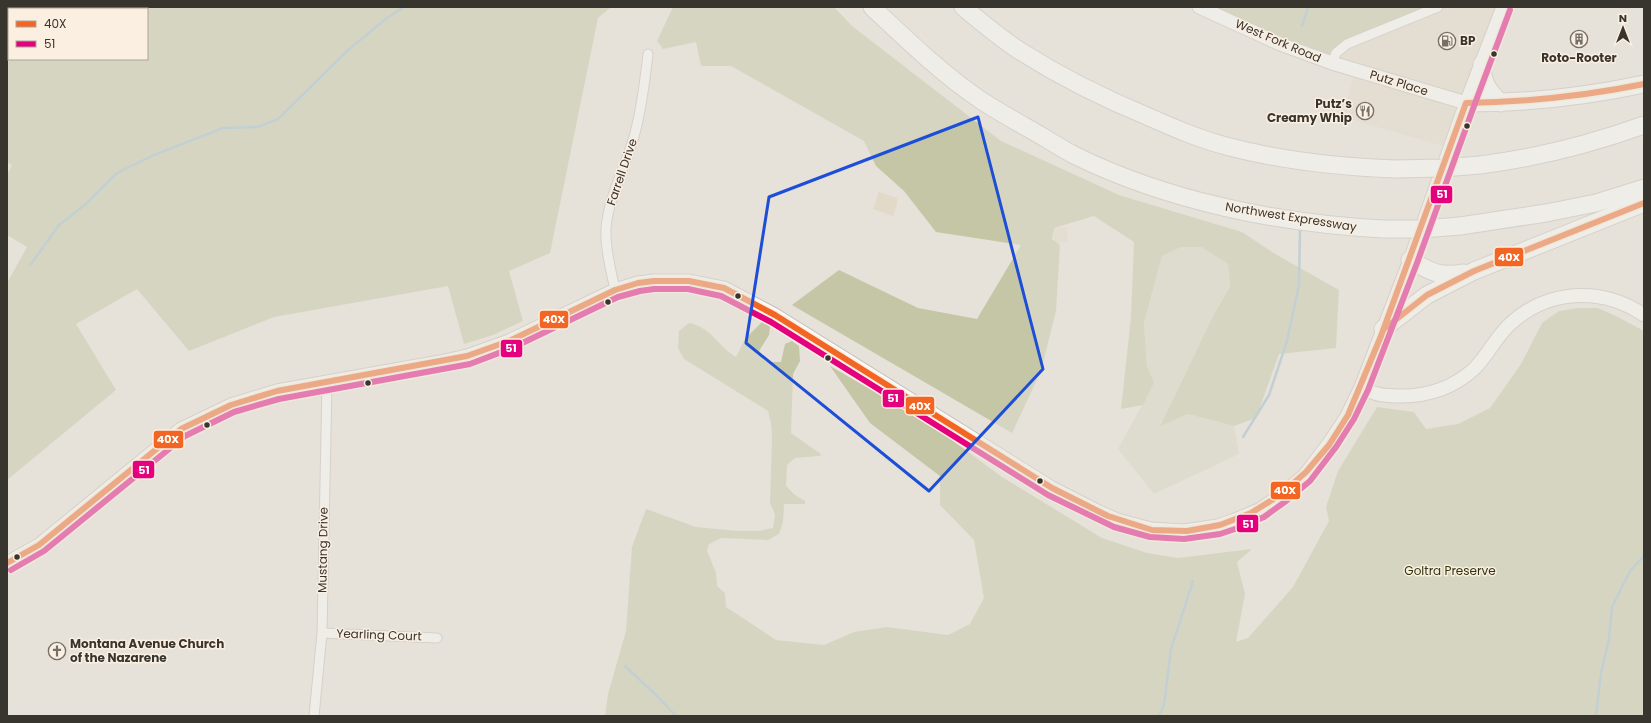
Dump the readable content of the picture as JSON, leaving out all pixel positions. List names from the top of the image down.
{
  "streets": {
    "highway": ["Northwest Expressway"],
    "street": [
      "West Fork Road",
      "Putz Place",
      "Farrell Drive",
      "Mustang Drive",
      "Yearling Court"
    ]
  },
  "crossings": [
    ["West Fork Road", "Putz Place"],
    ["Mustang Drive", "Yearling Court"]
  ],
  "parks": ["Goltra Preserve"],
  "places": {
    "building": ["Roto-Rooter"],
    "fuel station": ["BP"],
    "restaurant": ["Putz’s Creamy Whip"],
    "church": ["Montana Avenue Church of the Nazarene"]
  },
  "lines": ["transit line 51", "transit line 40X"],
  "legend": ["40X", "51"],
  "north": "top"
}
